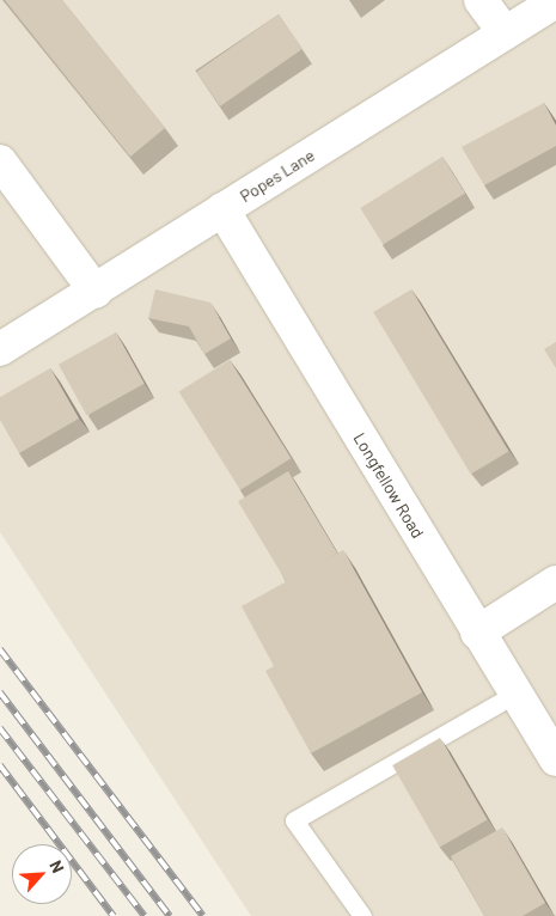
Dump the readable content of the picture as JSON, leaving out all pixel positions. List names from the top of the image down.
{
  "streets": {
    "street": ["Popes Lane", "Longfellow Road"]
  },
  "crossings": [
    ["Popes Lane", "Longfellow Road"]
  ],
  "north": "top right"
}
